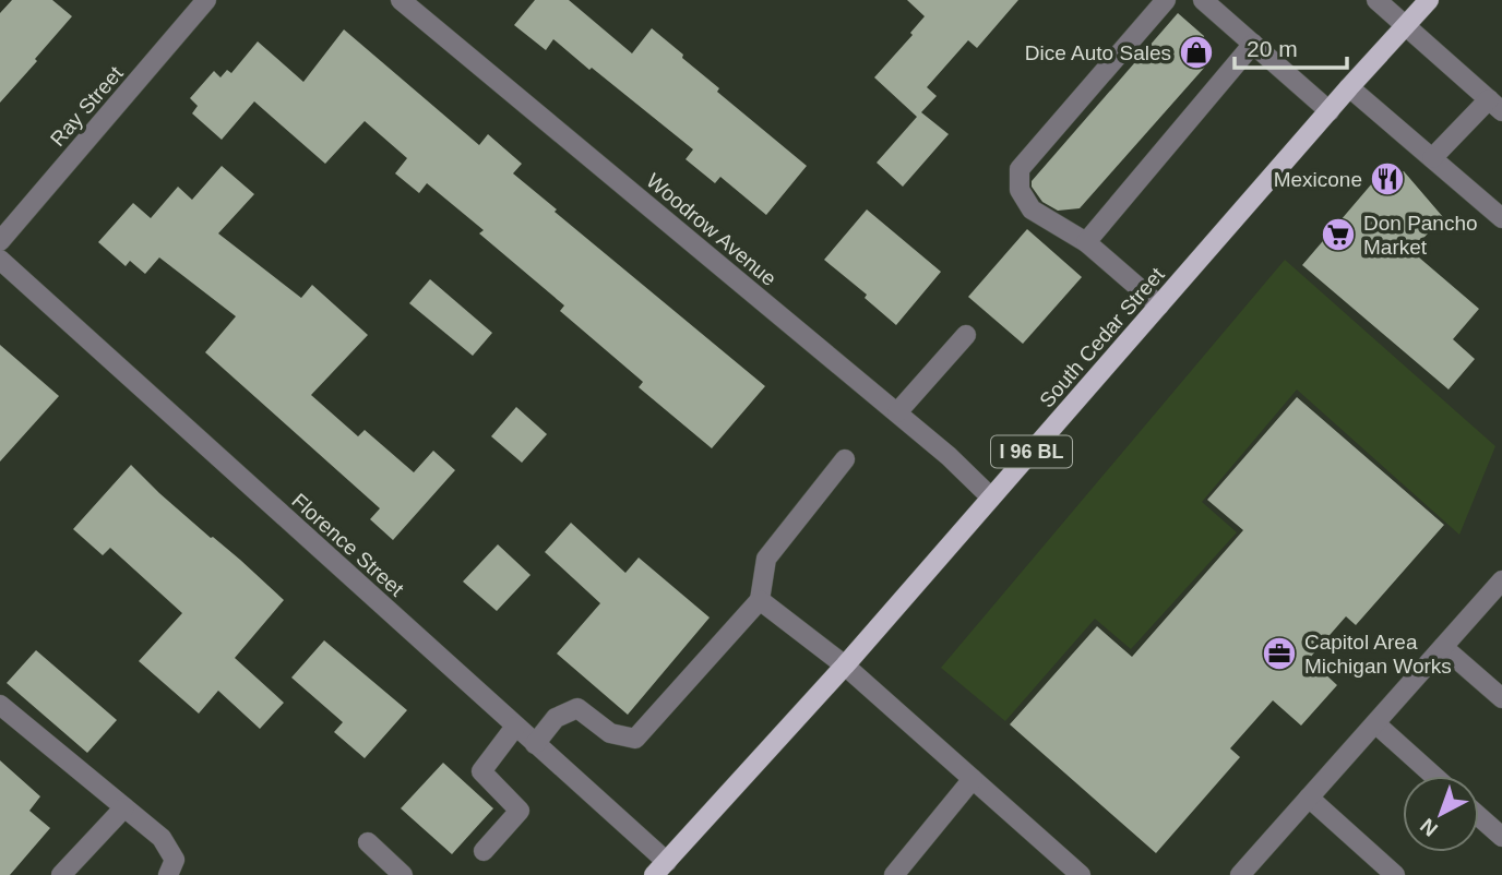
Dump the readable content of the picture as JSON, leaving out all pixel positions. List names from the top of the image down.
{
  "streets": {
    "main road": ["South Cedar Street", "I 96 BL"],
    "street": ["Ray Street", "Woodrow Avenue", "Florence Street"]
  },
  "crossings": [
    ["Woodrow Avenue", "South Cedar Street"],
    ["South Cedar Street", "Florence Street"]
  ],
  "places": {
    "shop": ["Dice Auto Sales"],
    "restaurant": ["Mexicone"],
    "supermarket": ["Don Pancho Market"],
    "office": ["Capitol Area Michigan Works"]
  },
  "scale_bar": "20 m",
  "north": "bottom left"
}
